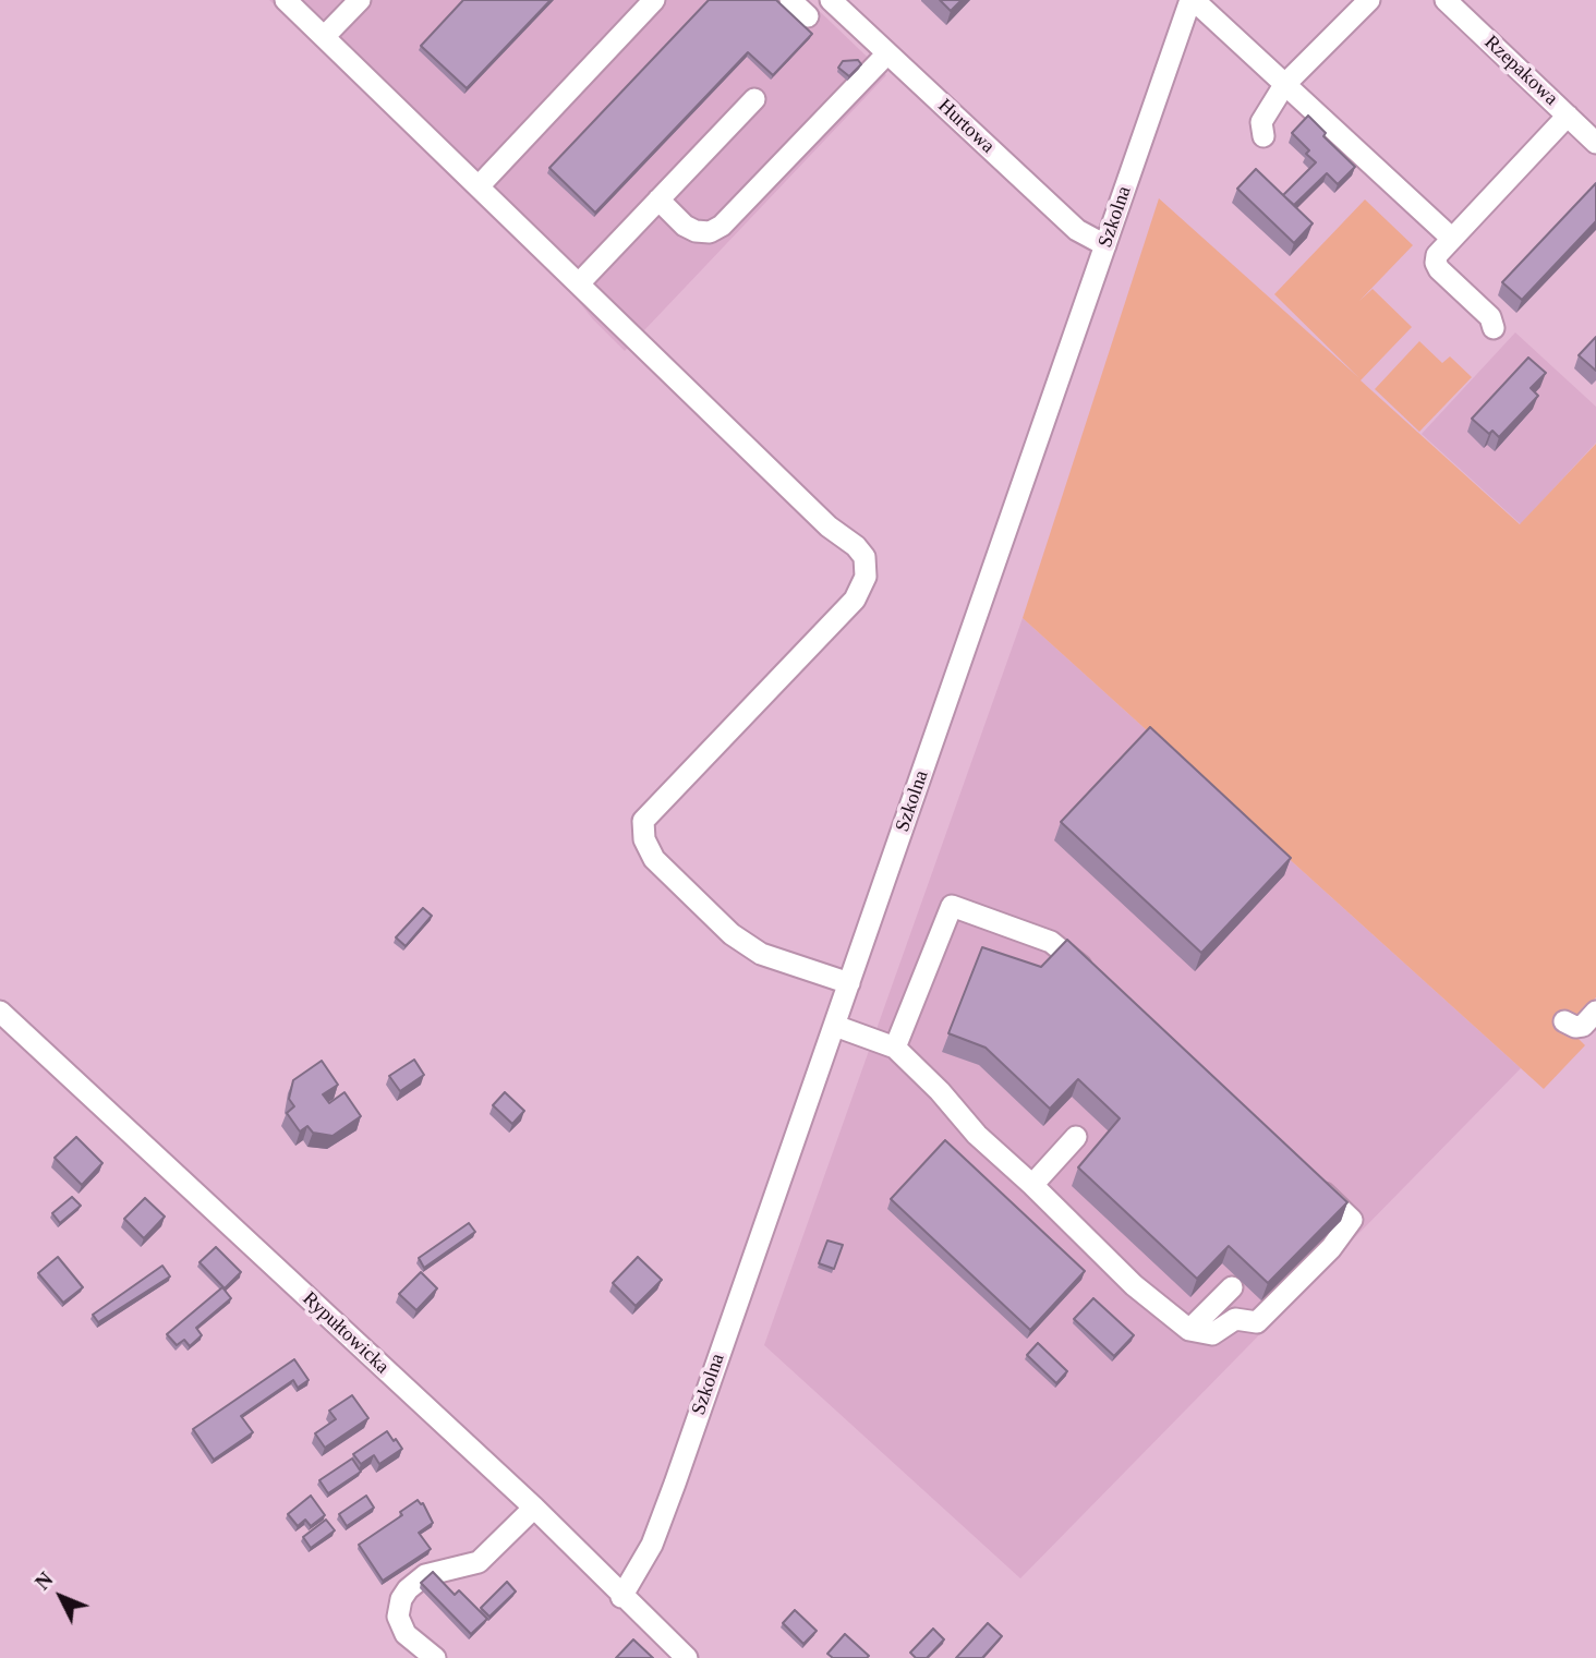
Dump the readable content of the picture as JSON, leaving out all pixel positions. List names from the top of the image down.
{
  "streets": {
    "street": [
      "Rzepakowa",
      "Hurtowa",
      "Szkolna",
      "Rypułtowicka"
    ]
  },
  "crossings": [
    ["Hurtowa", "Szkolna"],
    ["Szkolna", "Rypułtowicka"]
  ],
  "north": "top left"
}
